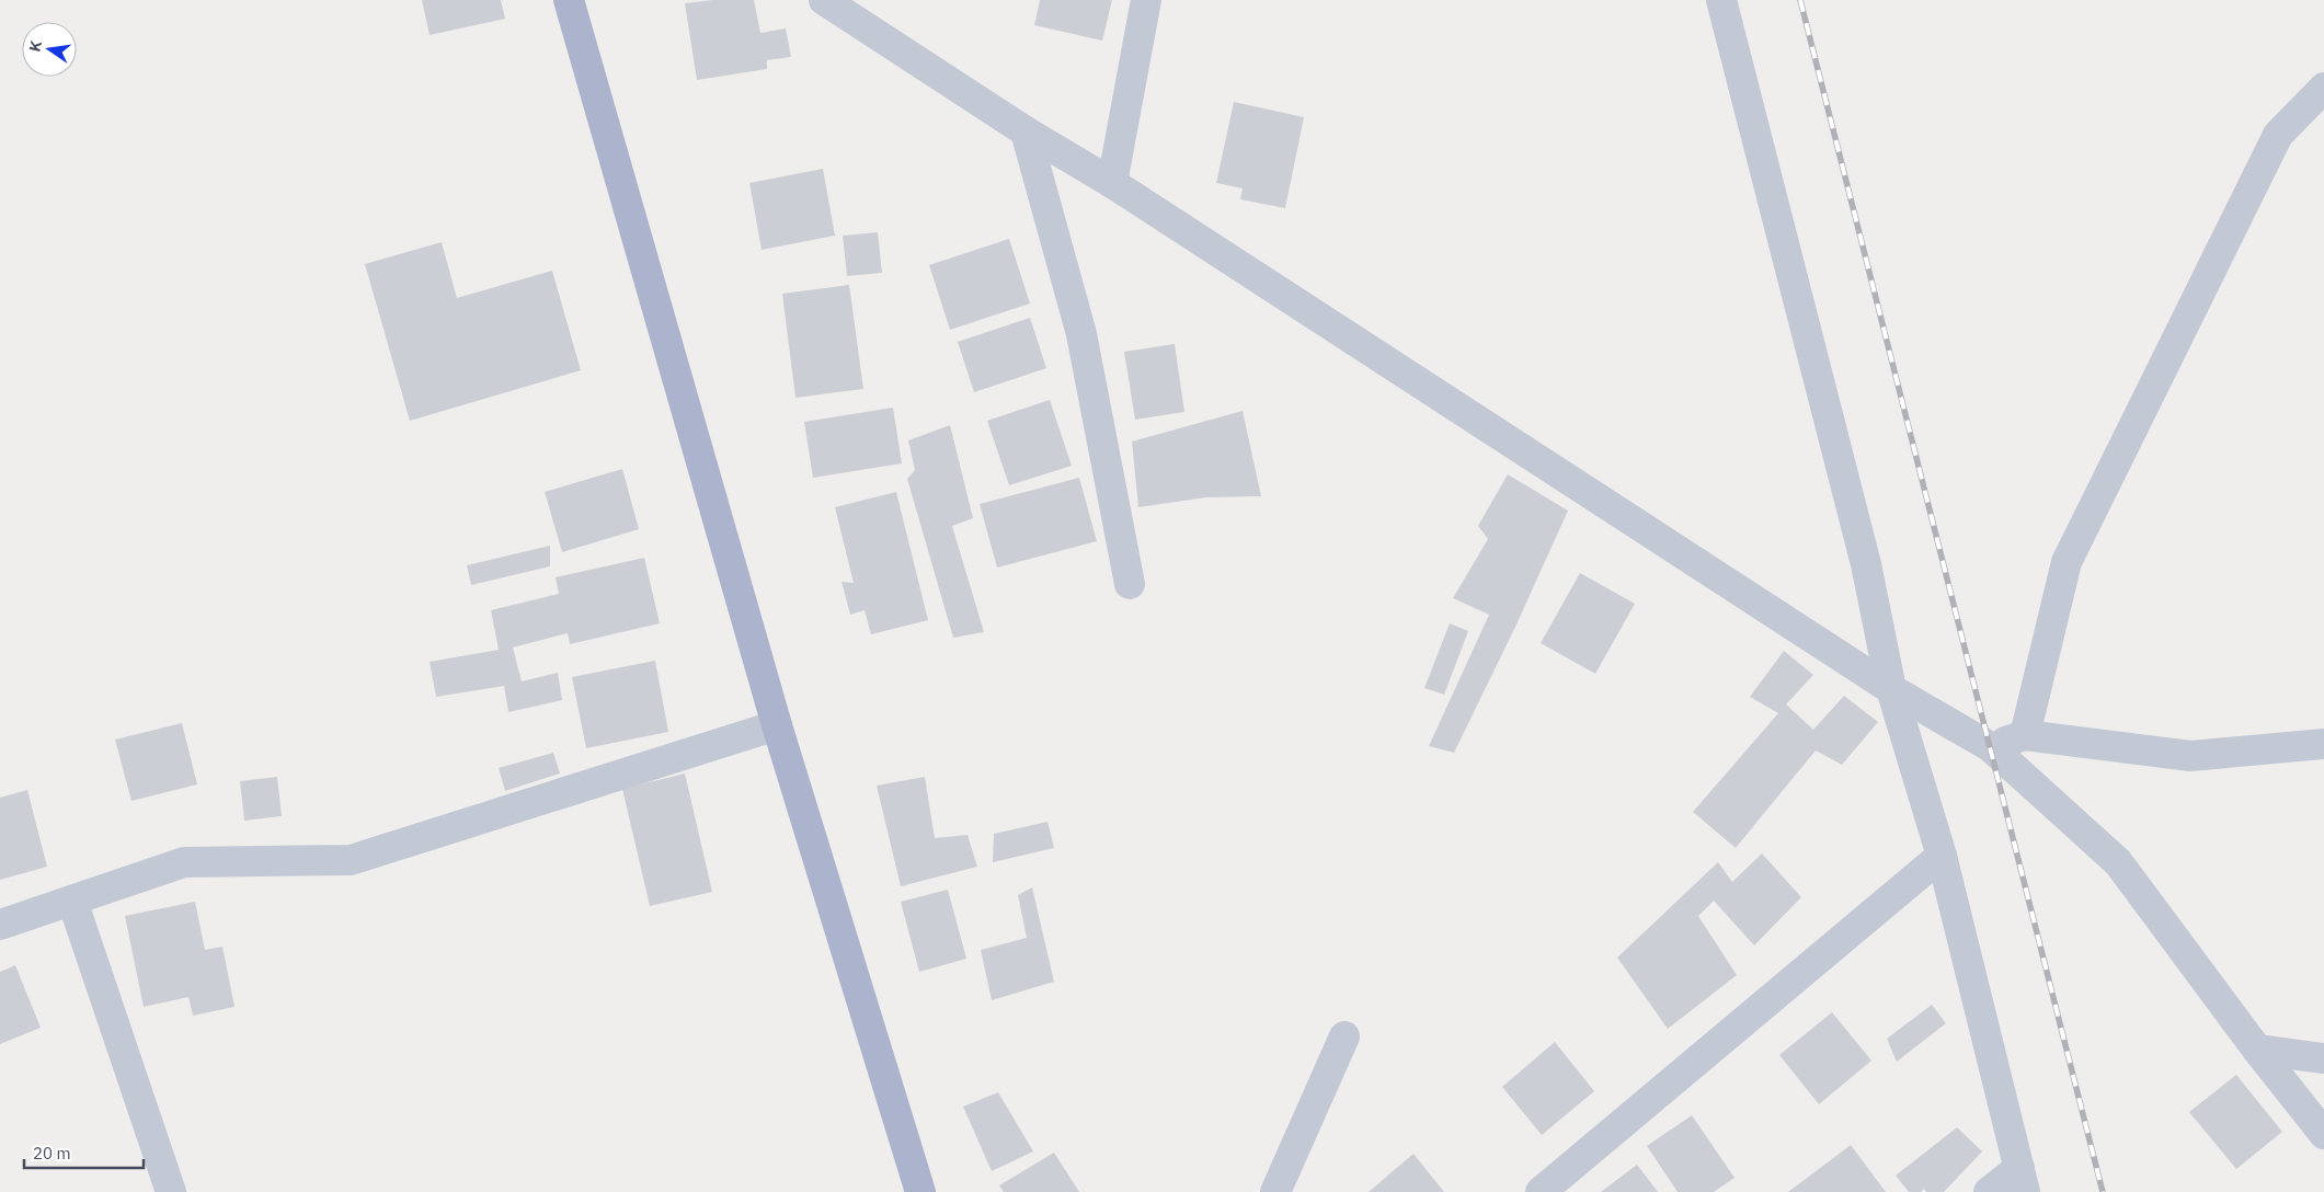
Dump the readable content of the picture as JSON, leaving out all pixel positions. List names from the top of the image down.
{
  "scale_bar": "20 m",
  "north": "left"
}
